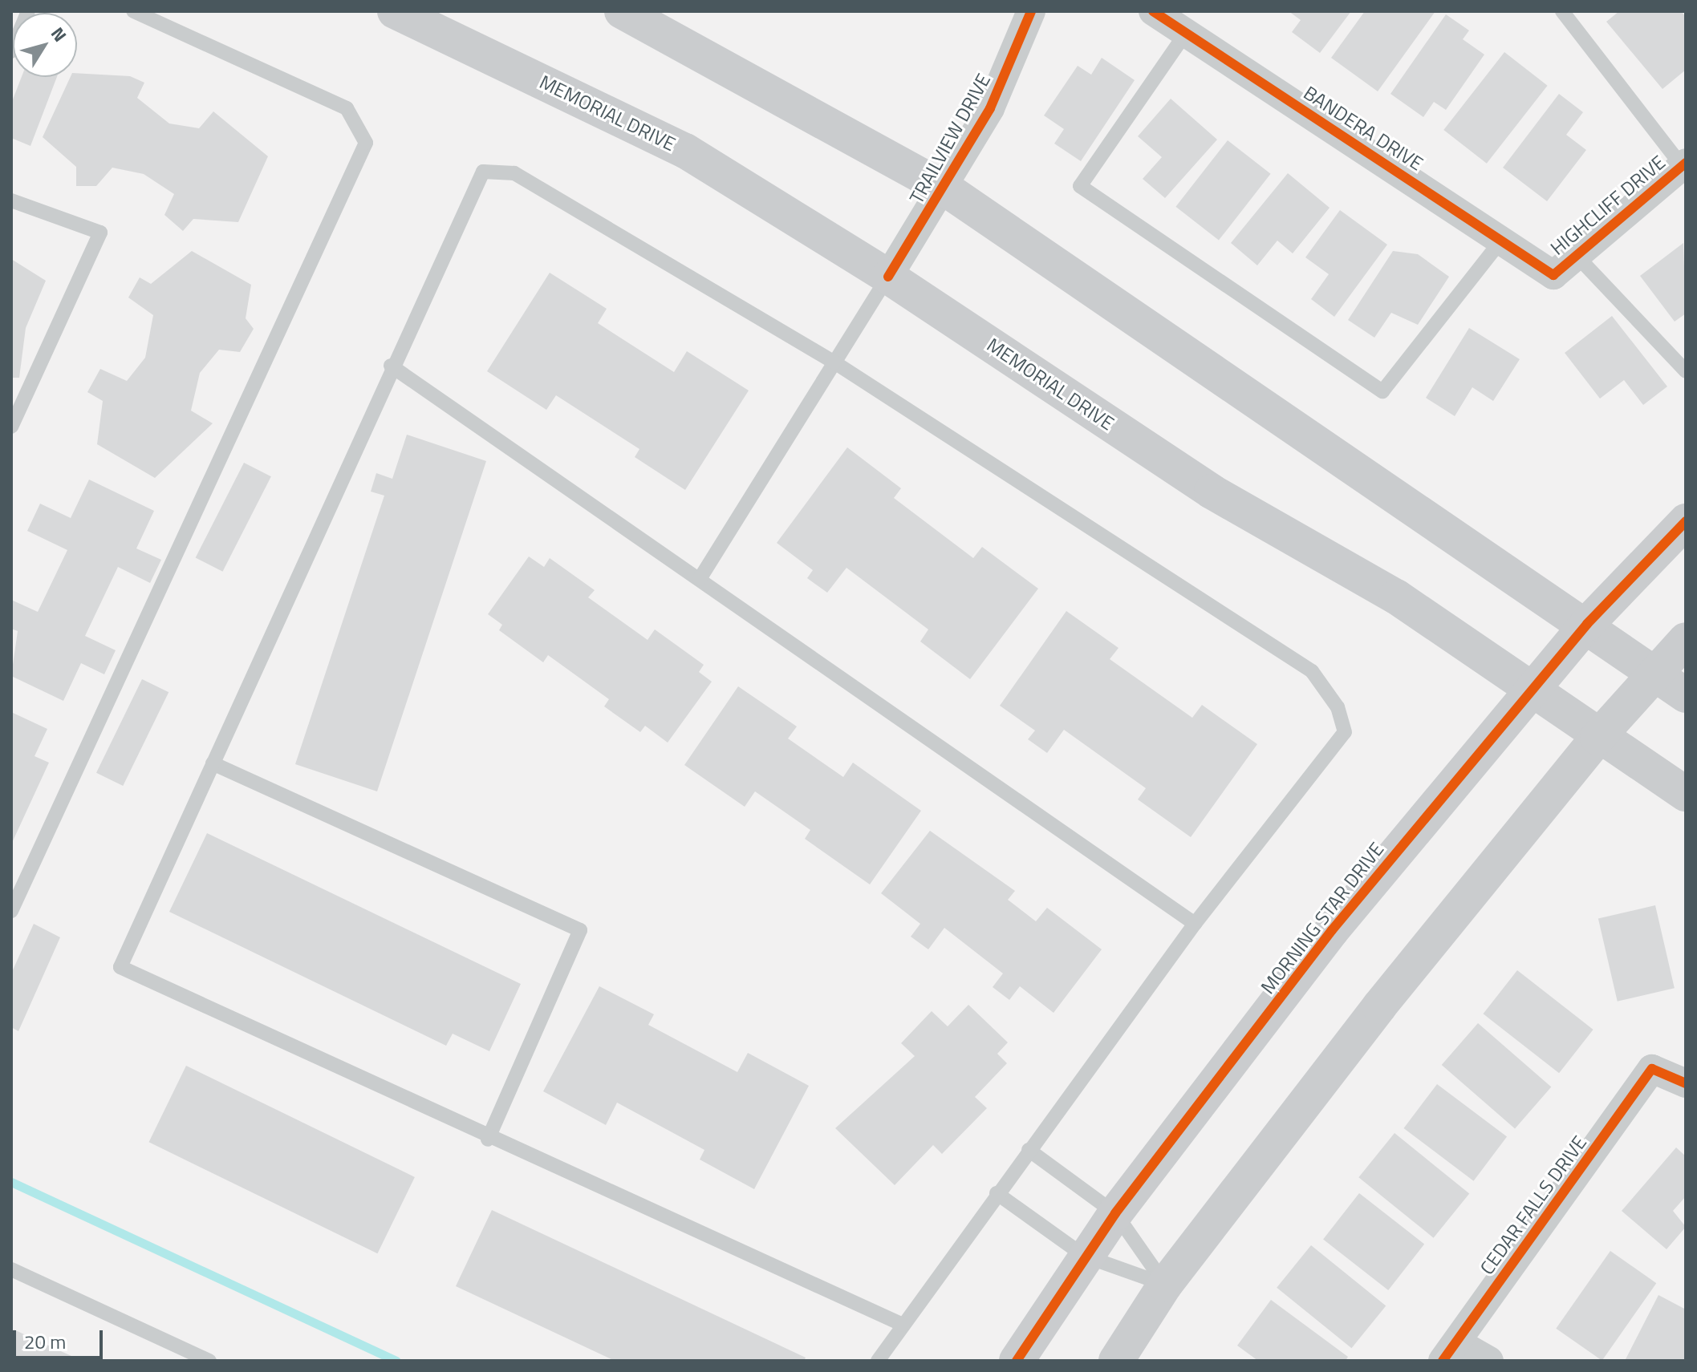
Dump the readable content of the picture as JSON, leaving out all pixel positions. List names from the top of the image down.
{
  "streets": {
    "main road": ["MEMORIAL DRIVE", "MORNING STAR DRIVE"],
    "street": [
      "BANDERA DRIVE",
      "TRAILVIEW DRIVE",
      "HIGHCLIFF DRIVE",
      "CEDAR FALLS DRIVE"
    ]
  },
  "crossings": [
    ["MEMORIAL DRIVE", "TRAILVIEW DRIVE"],
    ["MEMORIAL DRIVE", "MORNING STAR DRIVE"],
    ["BANDERA DRIVE", "HIGHCLIFF DRIVE"]
  ],
  "scale_bar": "20 m",
  "north": "top right"
}
